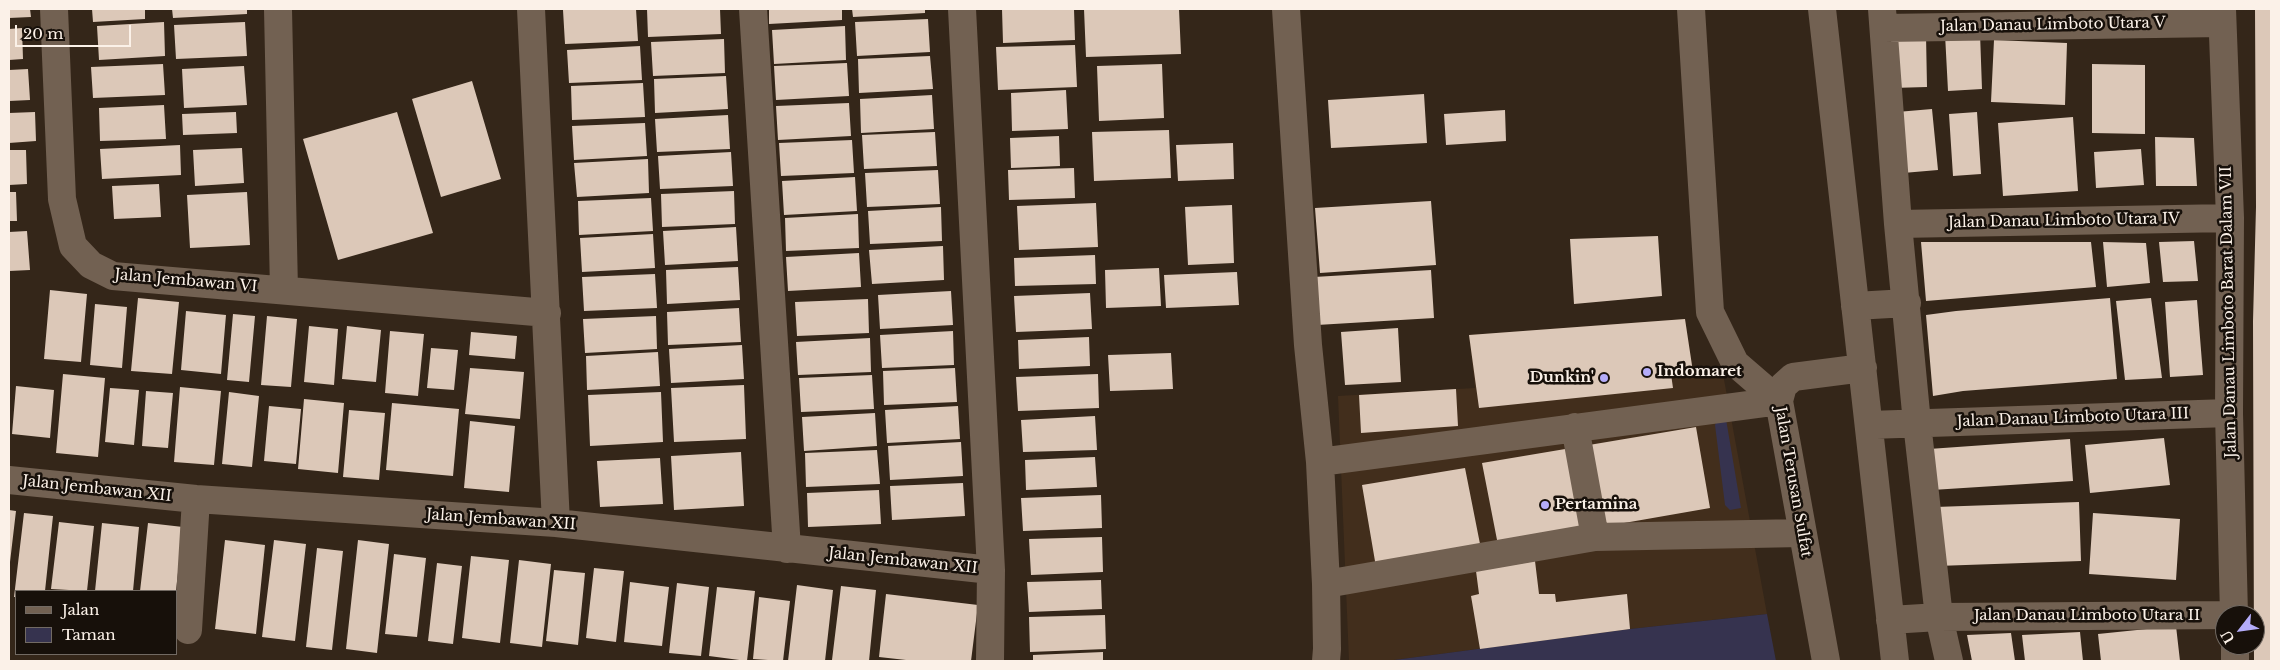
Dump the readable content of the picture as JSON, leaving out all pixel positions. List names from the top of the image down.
{
  "streets": {
    "street": [
      "Jalan Danau Limboto Utara V",
      "Jalan Danau Limboto Utara IV",
      "Jalan Jembawan VI",
      "Jalan Danau Limboto Barat Dalam VII",
      "Jalan Danau Limboto Utara III",
      "Jalan Terusan Sulfat",
      "Jalan Jembawan XII",
      "Jalan Danau Limboto Utara II"
    ]
  },
  "crossings": [
    ["Jalan Danau Limboto Utara V", "Jalan Danau Limboto Barat Dalam VII"],
    ["Jalan Danau Limboto Utara IV", "Jalan Danau Limboto Barat Dalam VII"],
    ["Jalan Danau Limboto Barat Dalam VII", "Jalan Danau Limboto Utara III"]
  ],
  "places": ["Indomaret", "Dunkin'", "Pertamina"],
  "legend": ["Jalan", "Taman"],
  "scale_bar": "20 m",
  "north": "bottom left"
}
